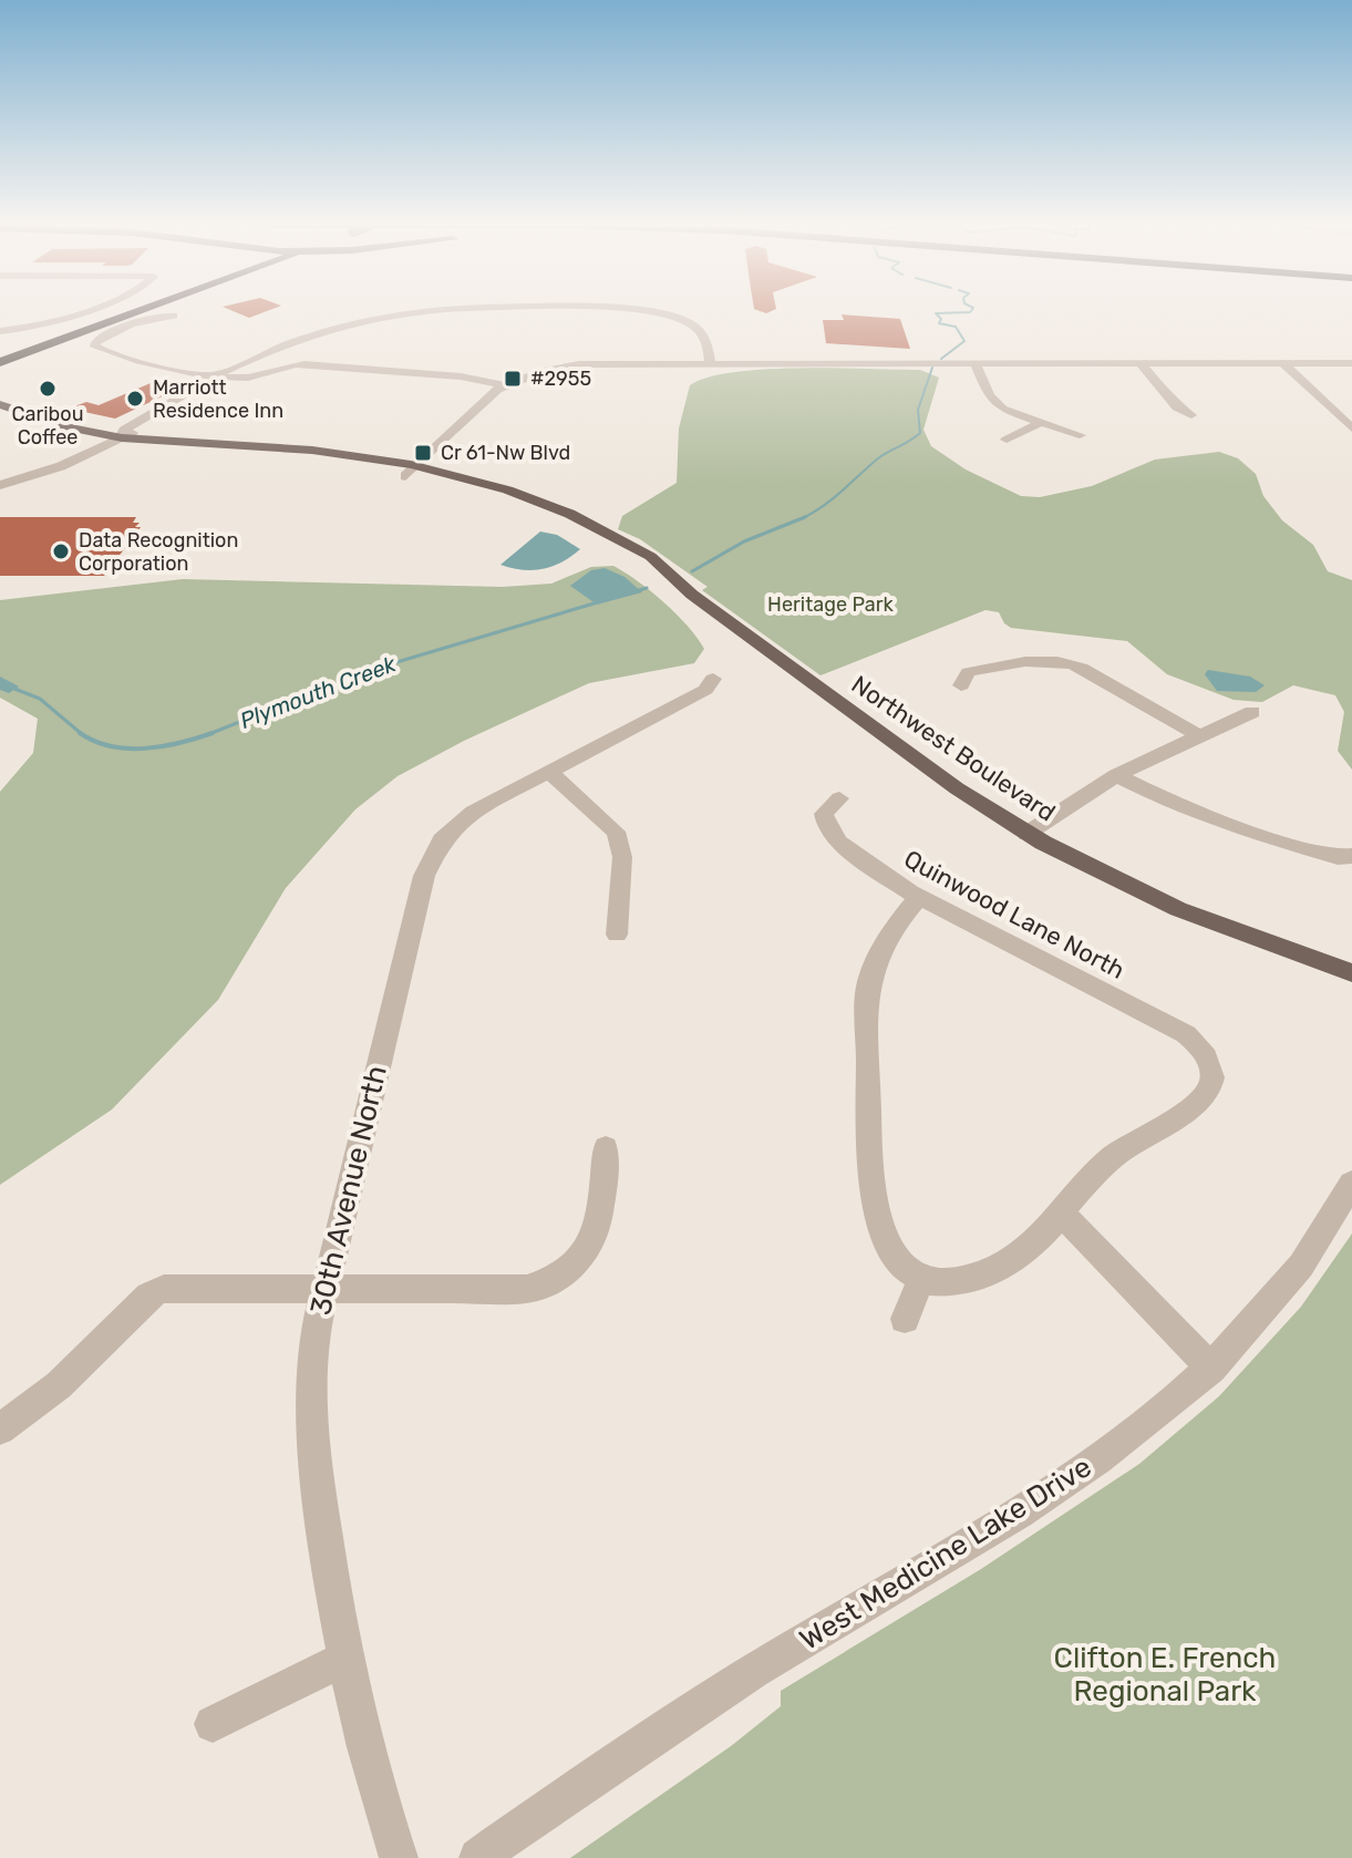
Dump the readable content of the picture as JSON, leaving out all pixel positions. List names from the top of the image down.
{
  "streets": {
    "main road": ["Northwest Boulevard"],
    "street": ["Quinwood Lane North", "30th Avenue North", "West Medicine Lake Drive"]
  },
  "water": ["Plymouth Creek"],
  "parks": ["Heritage Park", "Clifton E. French Regional Park"],
  "places": {
    "transit": ["#2955", "Cr 61-Nw Blvd"],
    "other": ["Caribou Coffee", "Marriott Residence Inn", "Data Recognition Corporation"]
  }
}
